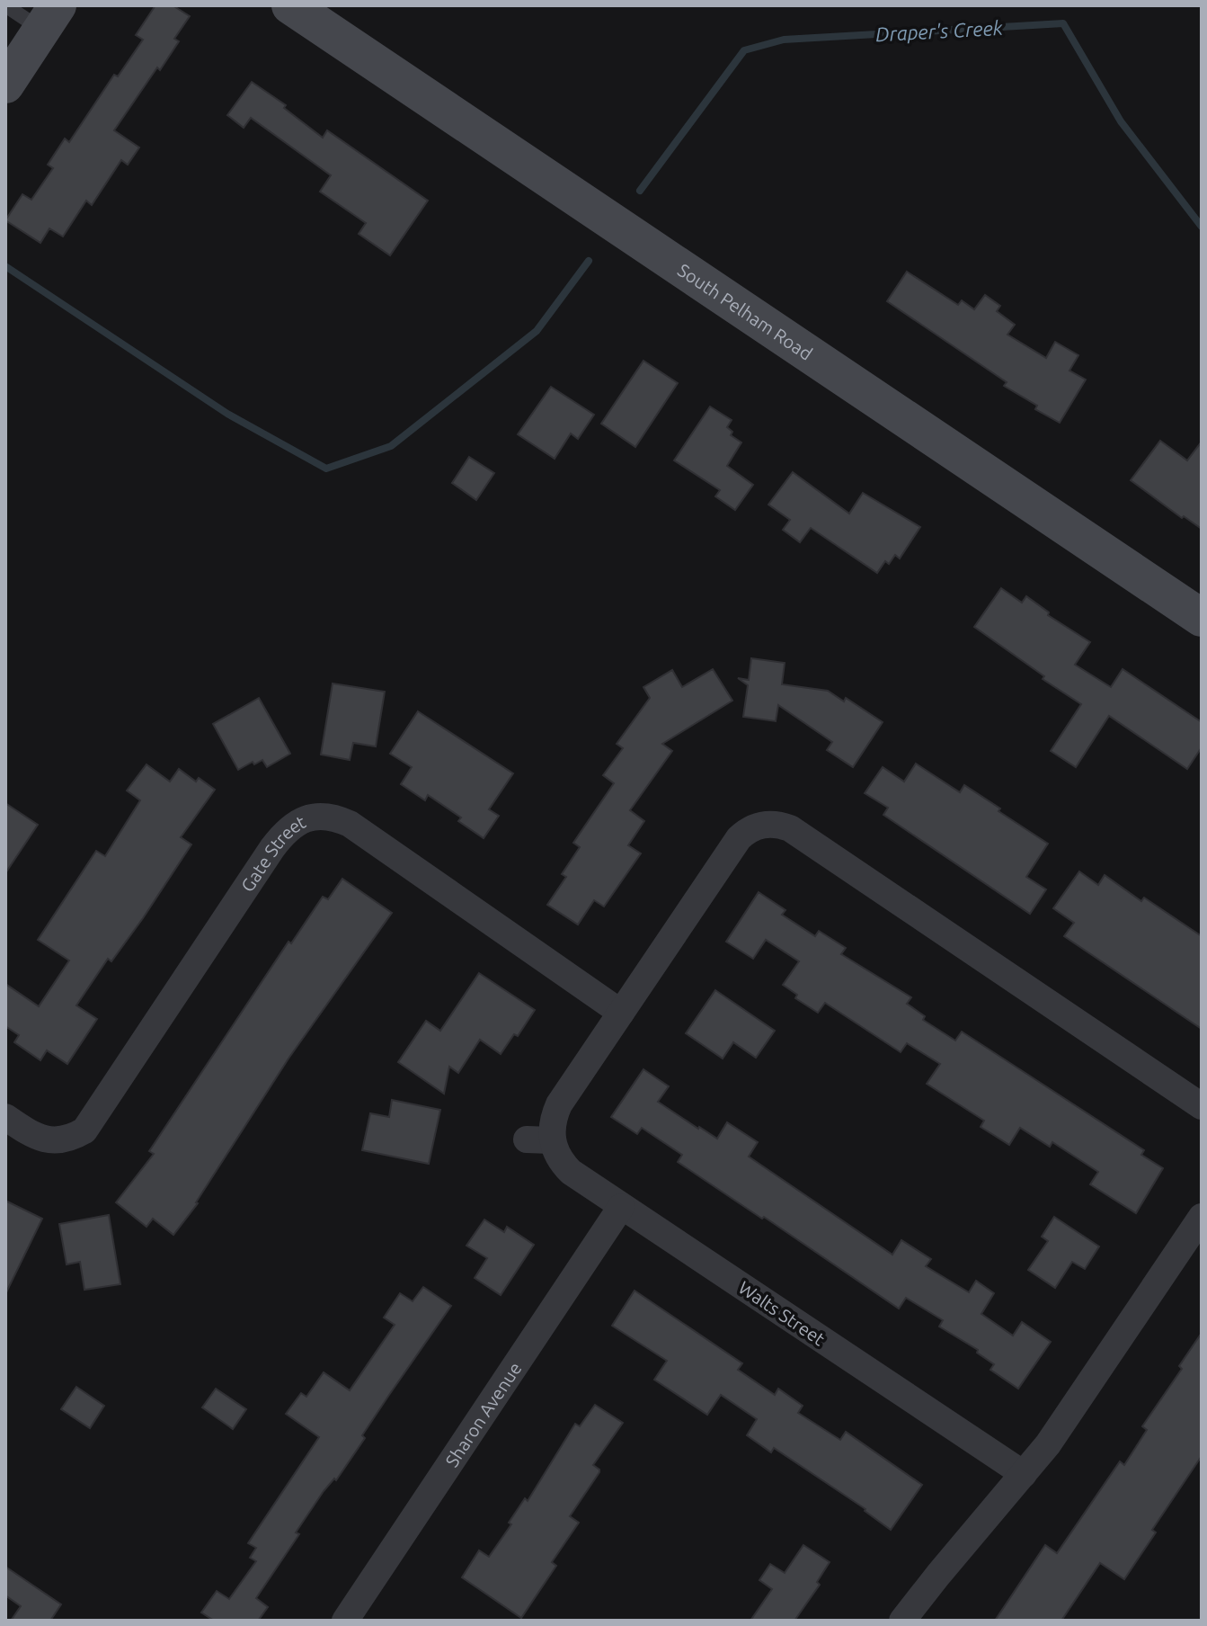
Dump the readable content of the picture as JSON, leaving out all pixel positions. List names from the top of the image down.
{
  "streets": {
    "main road": ["South Pelham Road"],
    "street": ["Gate Street", "Walts Street", "Sharon Avenue"]
  },
  "crossings": [
    ["Gate Street", "Walts Street"],
    ["Walts Street", "Sharon Avenue"]
  ],
  "water": ["Draper's Creek"]
}
